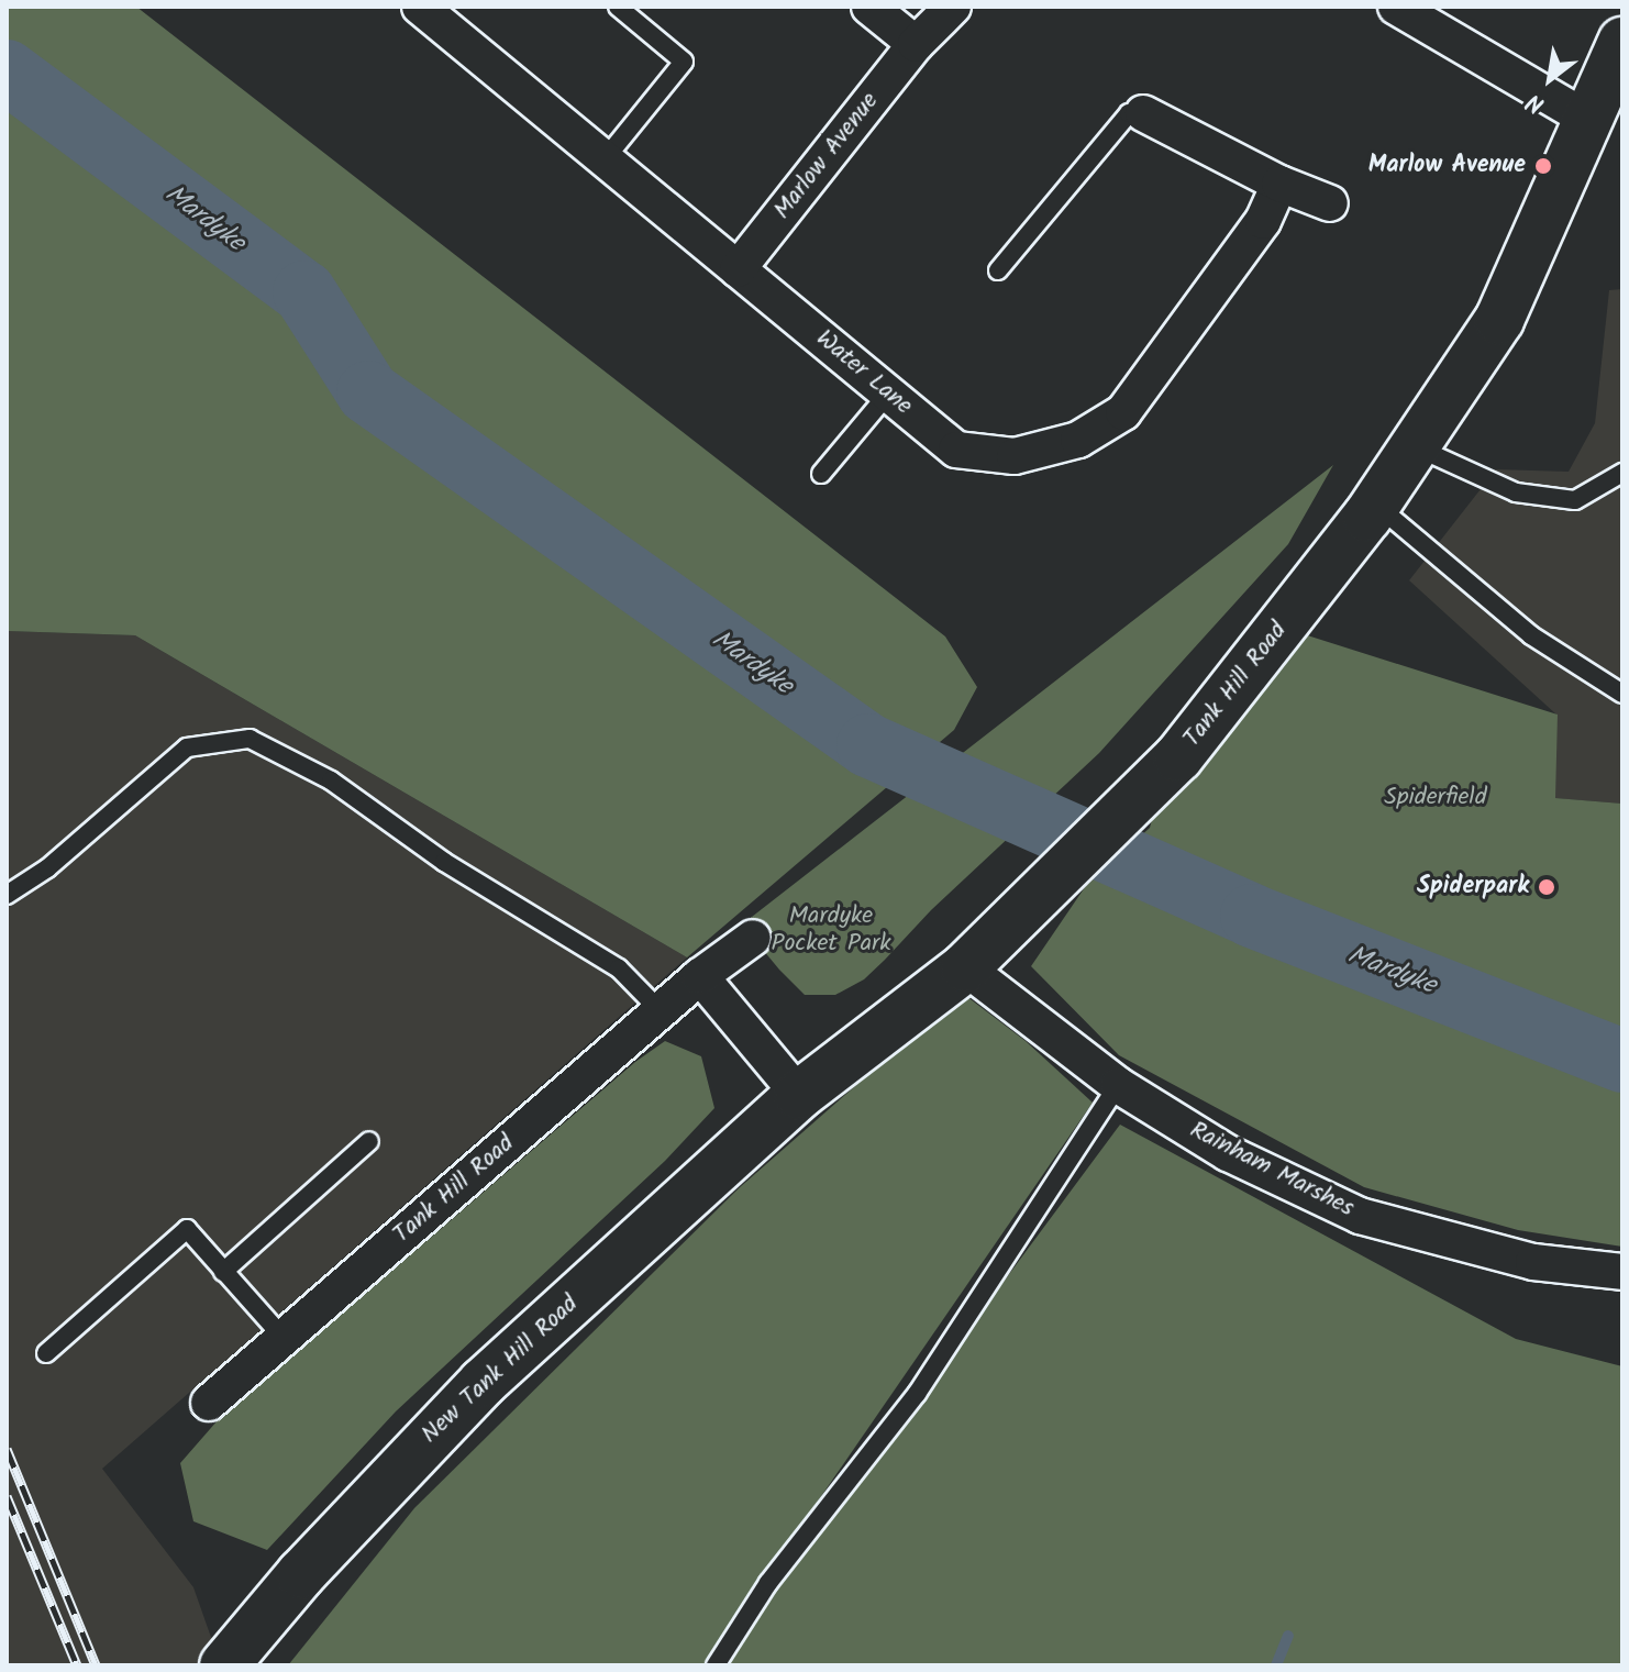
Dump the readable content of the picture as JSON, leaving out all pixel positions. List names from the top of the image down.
{
  "streets": {
    "street": [
      "Marlow Avenue",
      "Water Lane",
      "Tank Hill Road",
      "Rainham Marshes",
      "New Tank Hill Road"
    ]
  },
  "crossings": [
    ["Marlow Avenue", "Water Lane"],
    ["Tank Hill Road", "Rainham Marshes"],
    ["Tank Hill Road", "New Tank Hill Road"]
  ],
  "water": ["Mardyke"],
  "parks": ["Spiderfield", "Mardyke Pocket Park"],
  "places": ["Marlow Avenue", "Spiderpark"],
  "north": "bottom left"
}
